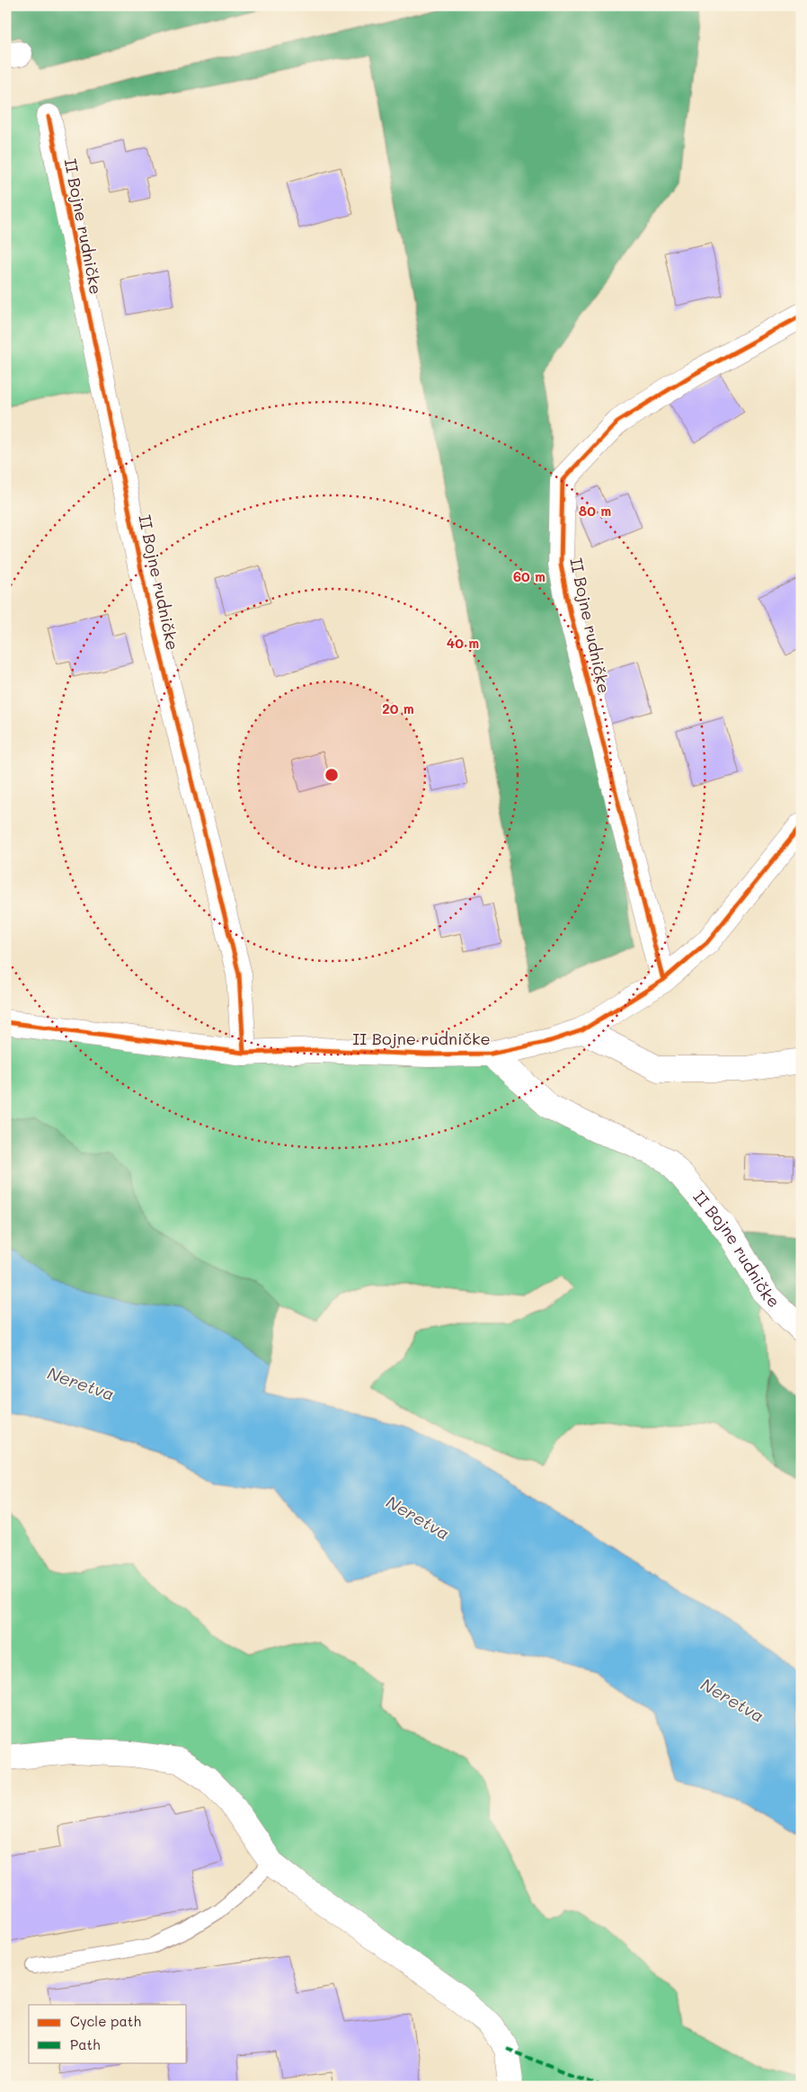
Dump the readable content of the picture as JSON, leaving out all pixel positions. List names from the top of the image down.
{
  "streets": {
    "street": ["II Bojne rudničke"]
  },
  "water": ["Neretva"],
  "legend": ["Cycle path", "Path"],
  "rings": [
    "80 m",
    "60 m",
    "40 m",
    "20 m"
  ]
}
